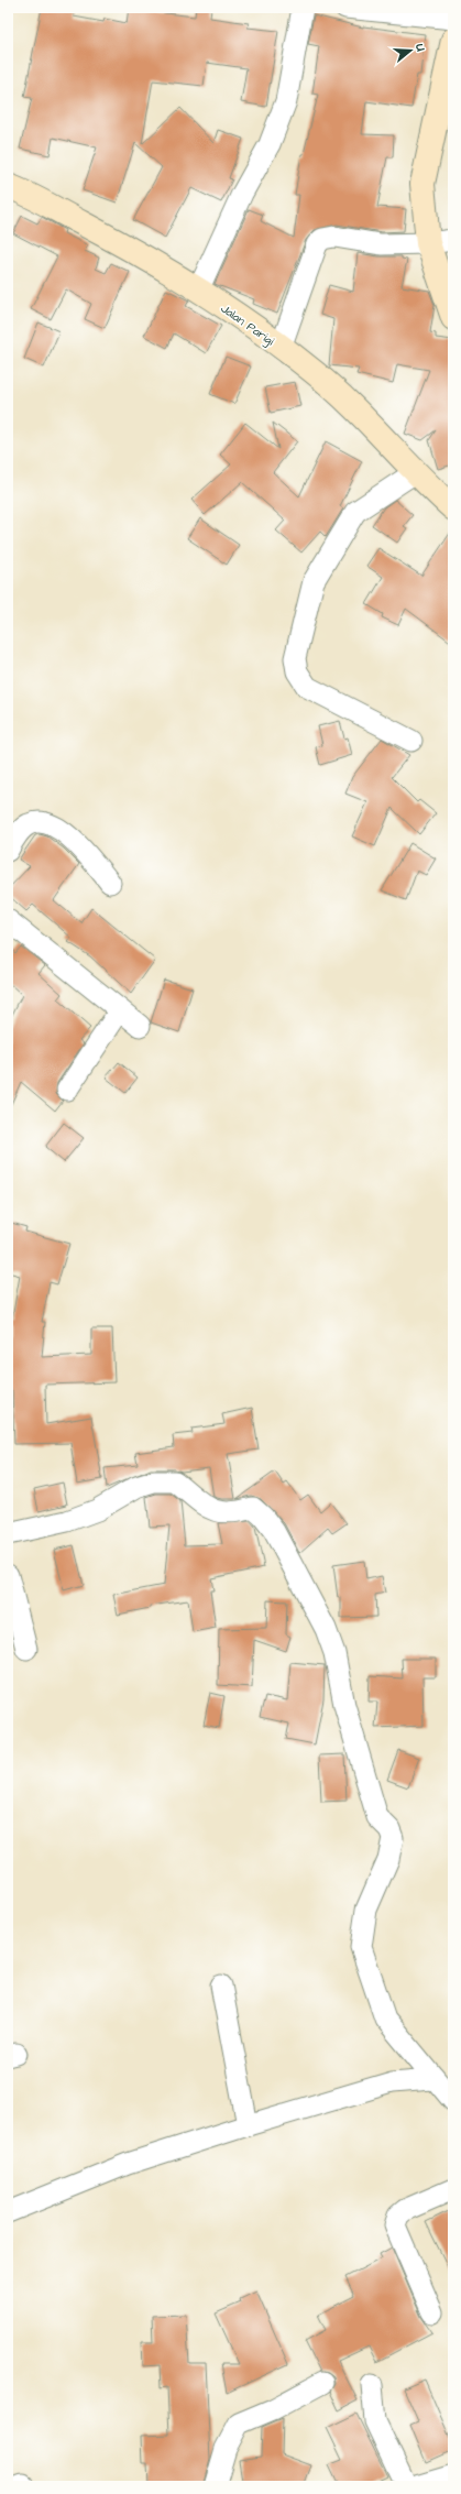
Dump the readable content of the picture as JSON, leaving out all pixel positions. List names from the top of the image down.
{
  "streets": {
    "street": ["Jalan Parigi"]
  },
  "north": "right"
}
